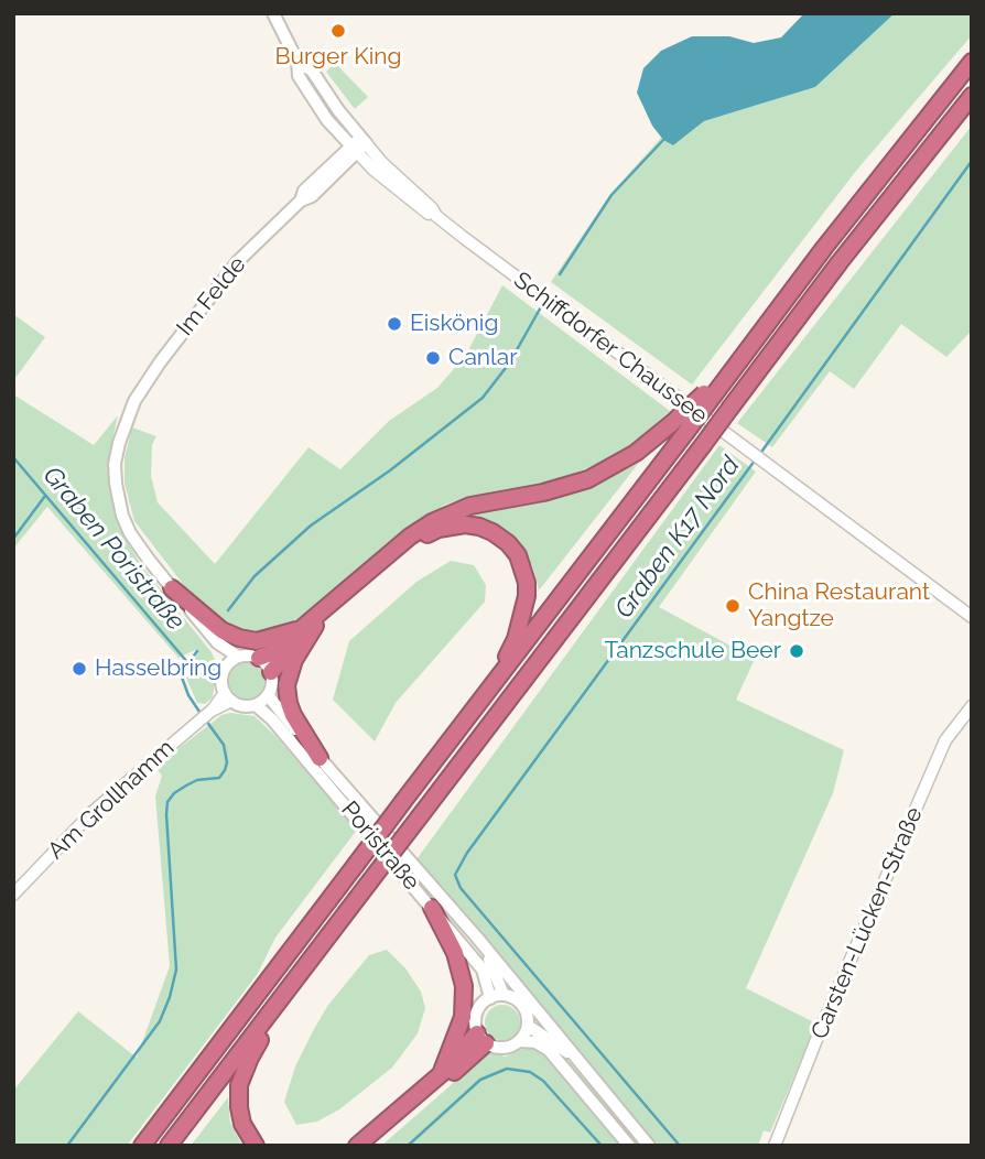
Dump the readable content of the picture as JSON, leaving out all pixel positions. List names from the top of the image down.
{
  "streets": {
    "main road": ["Im Felde", "Schiffdorfer Chaussee", "Poristraße"],
    "street": ["Am Grollhamm", "Carsten-Lücken-Straße"]
  },
  "crossings": [
    ["Im Felde", "Schiffdorfer Chaussee"],
    ["Am Grollhamm", "Poristraße"]
  ],
  "water": ["Graben K17 Nord", "Graben Poristraße"],
  "places": [
    "Burger King",
    "Eiskönig",
    "Canlar",
    "China Restaurant Yangtze",
    "Tanzschule Beer",
    "Hasselbring"
  ]
}
